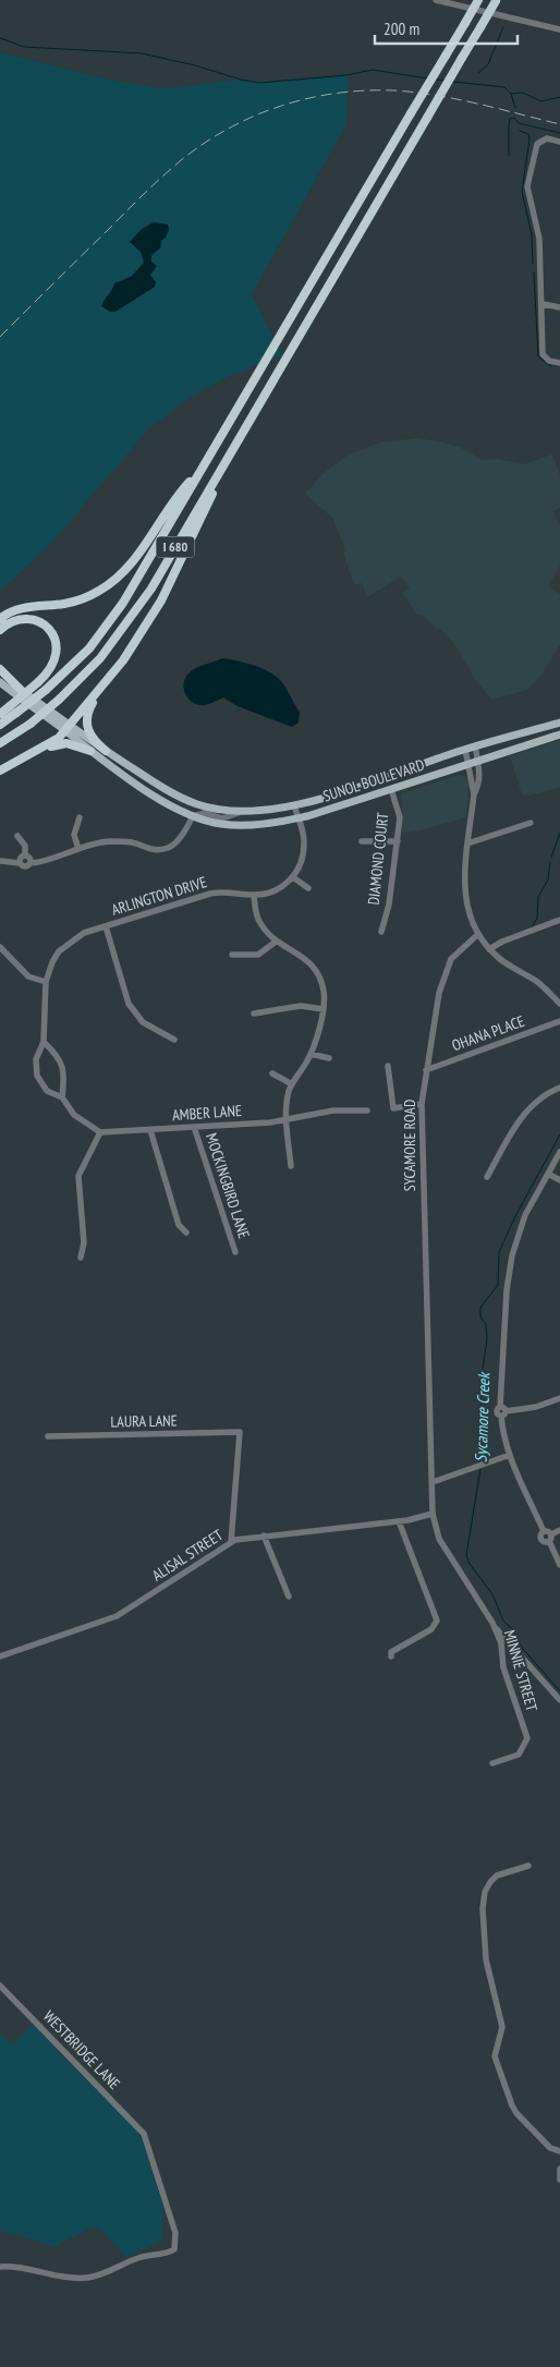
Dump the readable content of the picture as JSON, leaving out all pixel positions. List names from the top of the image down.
{
  "streets": {
    "highway": ["I 680"],
    "main road": ["SUNOL BOULEVARD"],
    "street": [
      "DIAMOND COURT",
      "ARLINGTON DRIVE",
      "OHANA PLACE",
      "AMBER LANE",
      "SYCAMORE ROAD",
      "MOCKINGBIRD LANE",
      "LAURA LANE",
      "ALISAL STREET",
      "MINNIE STREET",
      "WESTBRIDGE LANE"
    ]
  },
  "crossings": [
    ["SUNOL BOULEVARD", "DIAMOND COURT"],
    ["OHANA PLACE", "SYCAMORE ROAD"],
    ["AMBER LANE", "MOCKINGBIRD LANE"],
    ["SYCAMORE ROAD", "ALISAL STREET"],
    ["SYCAMORE ROAD", "MINNIE STREET"],
    ["LAURA LANE", "ALISAL STREET"],
    ["ALISAL STREET", "MINNIE STREET"]
  ],
  "water": ["Sycamore Creek"],
  "scale_bar": "200 m"
}
